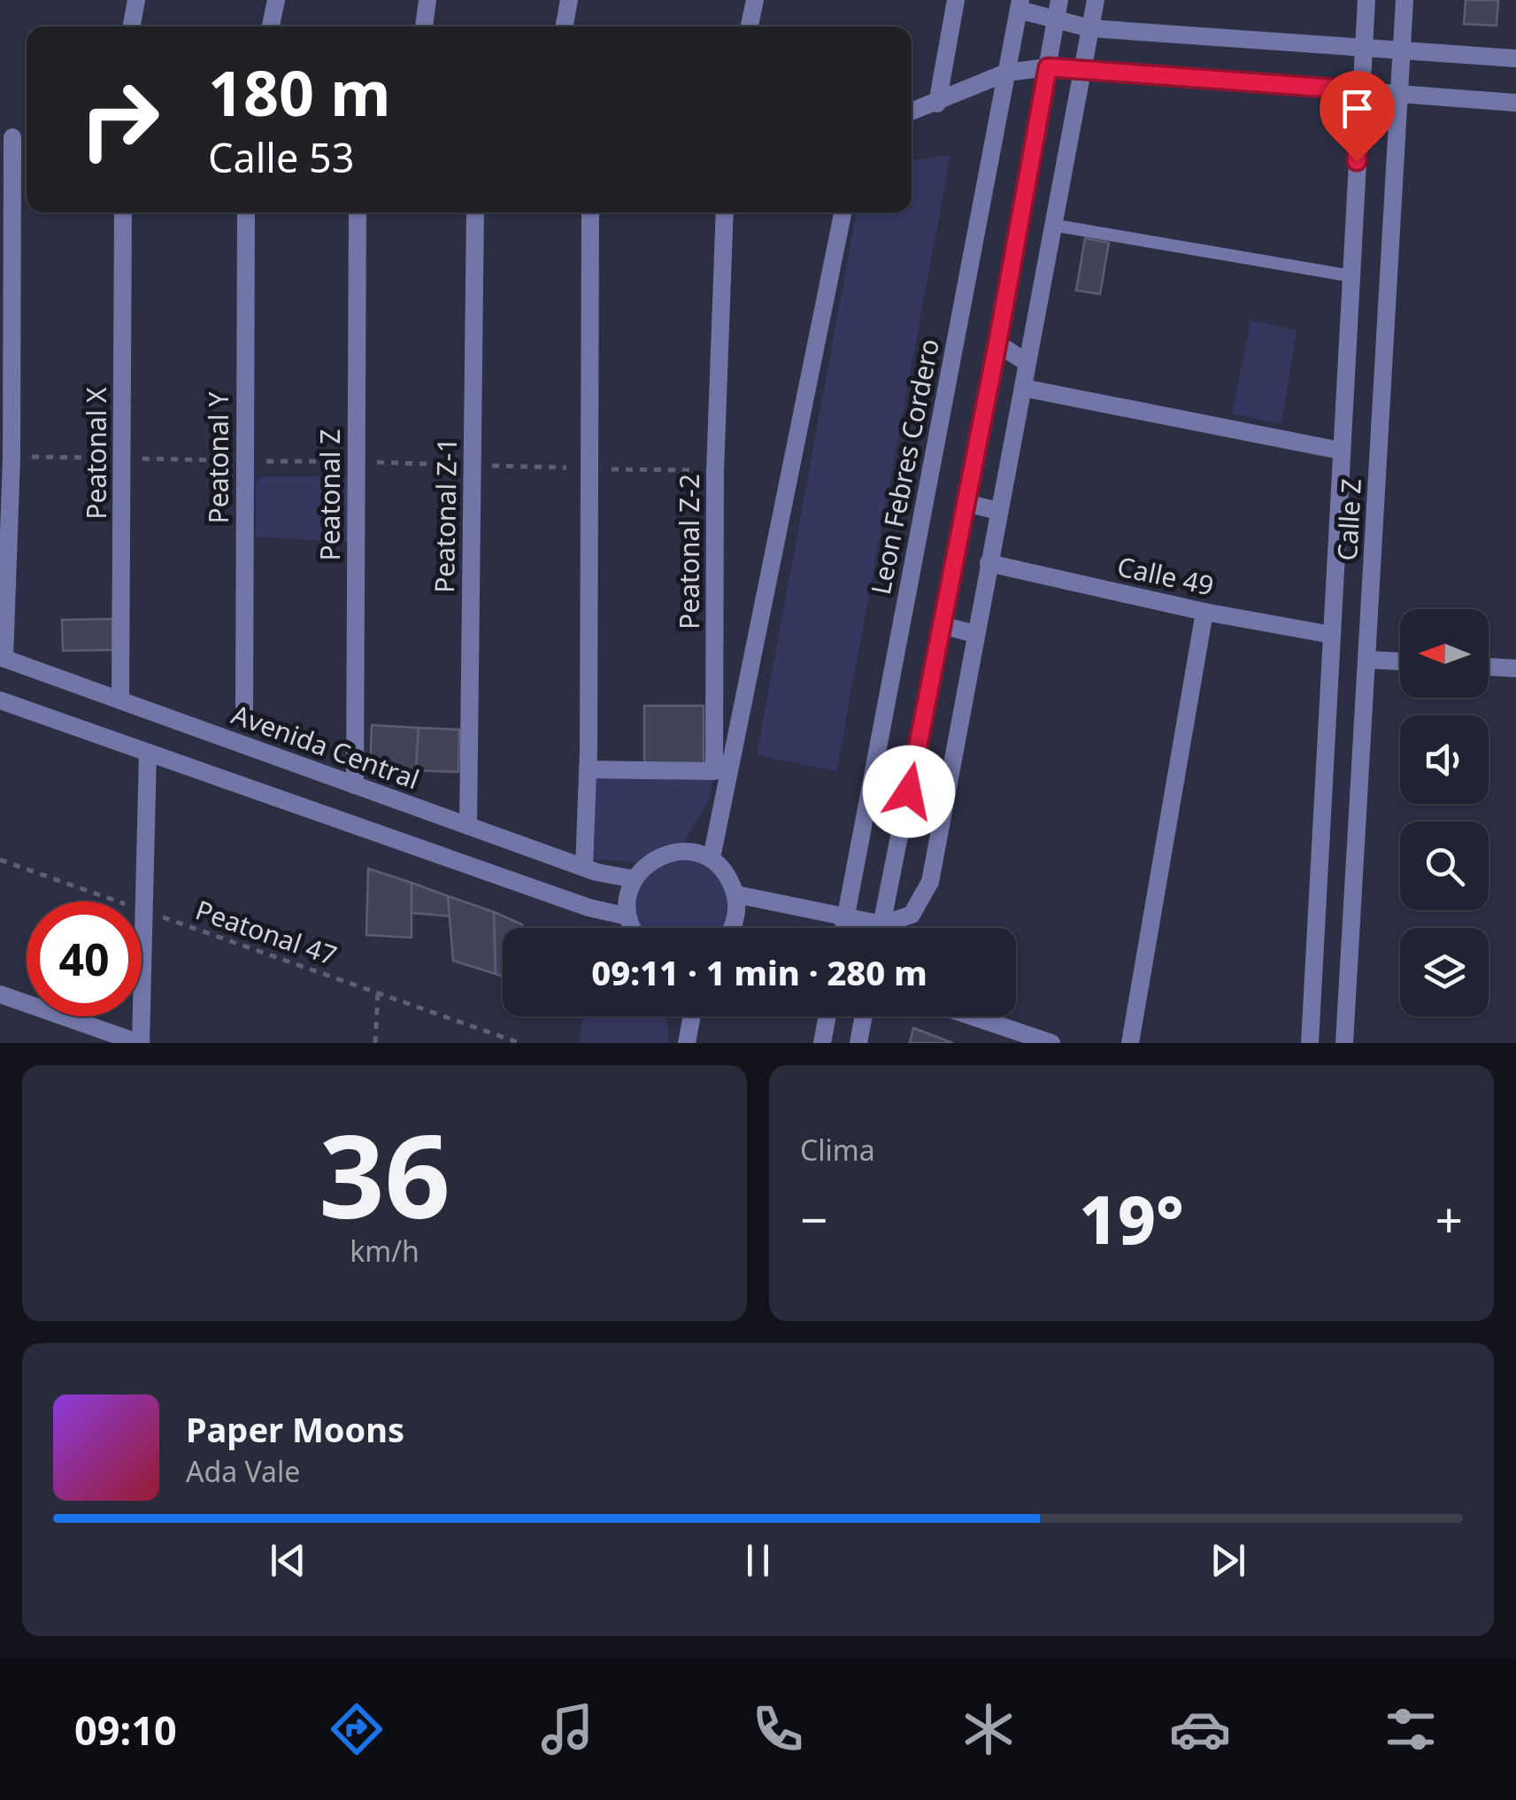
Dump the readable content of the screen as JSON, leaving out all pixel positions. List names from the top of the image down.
{
  "streets": {
    "street": [
      "Peatonal X",
      "Peatonal Y",
      "Leon Febres Cordero",
      "Peatonal Z",
      "Peatonal Z-1",
      "Calle Z",
      "Peatonal Z-2",
      "Calle 49",
      "Avenida Central"
    ],
    "path": ["Peatonal 47"]
  },
  "crossings": [
    ["Peatonal X", "Avenida Central"],
    ["Peatonal Z", "Avenida Central"],
    ["Peatonal Z-1", "Avenida Central"],
    ["Calle Z", "Calle 49"]
  ],
  "north": "left",
  "page": {
    "turn": ["180 m", "Calle 53"],
    "limit": "40",
    "trip": "09:11 · 1 min · 280 m",
    "tile": [
      ["36", "km/h"],
      "Clima"
    ],
    "heat": ["−", "19°", "+"],
    "song": ["Paper Moons", "Ada Vale"],
    "tabs": "09:10"
  }
}
